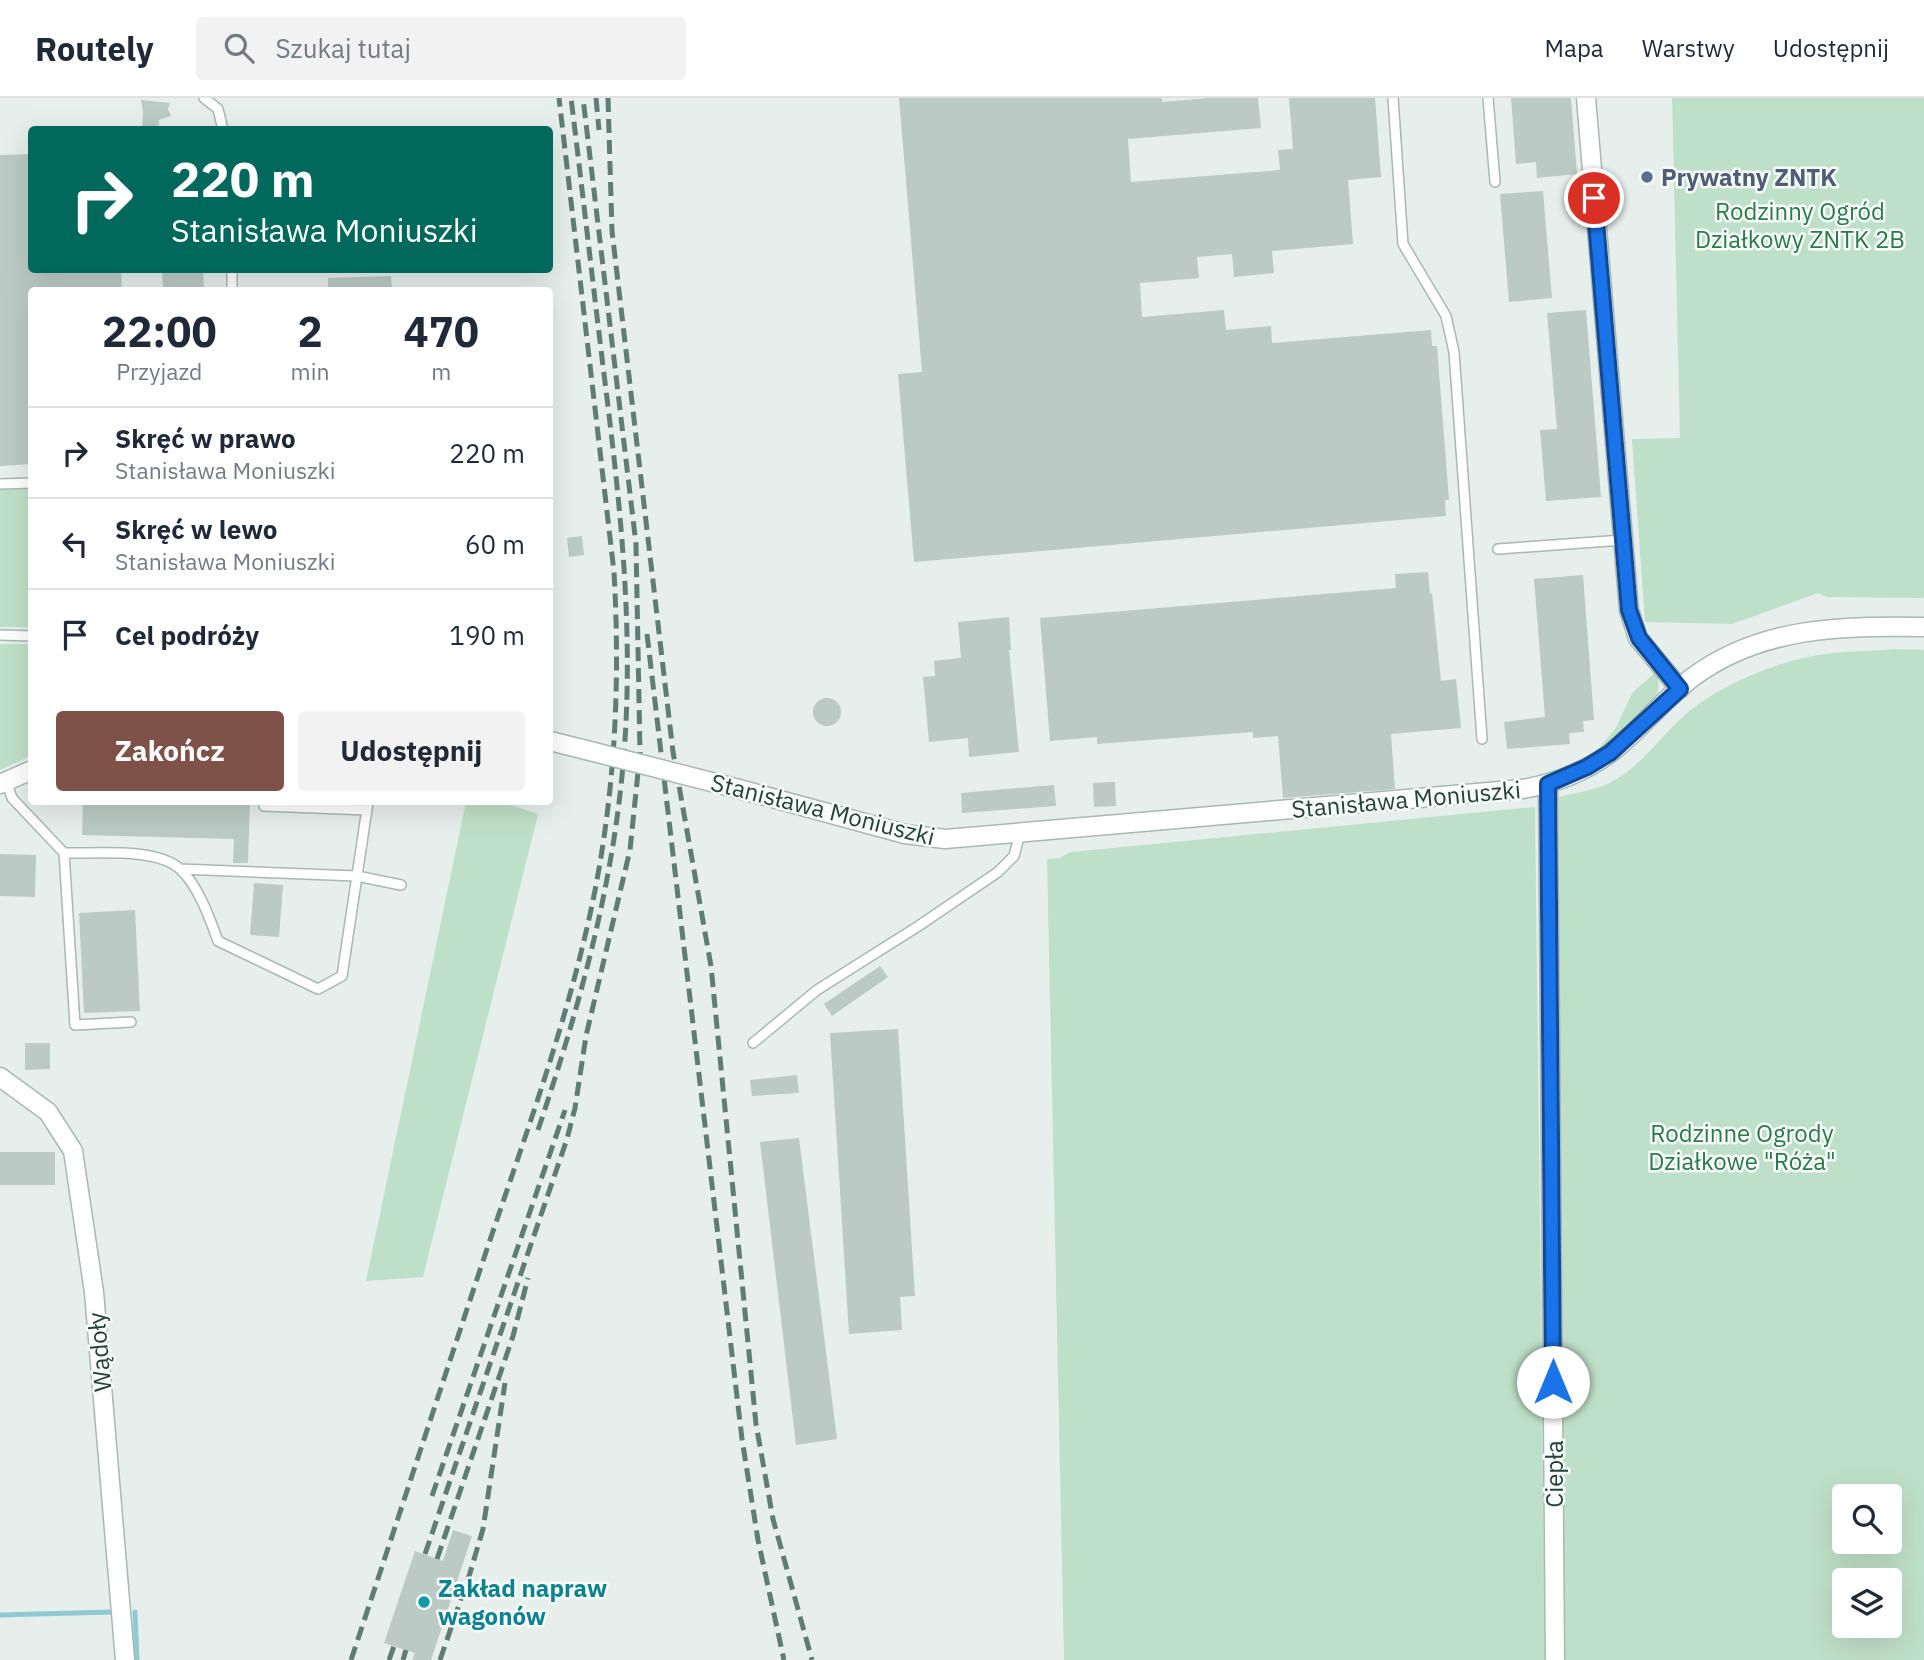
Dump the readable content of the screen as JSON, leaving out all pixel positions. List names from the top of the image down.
{
  "streets": {
    "street": ["Stanisława Moniuszki", "Wądoły", "Ciepła"]
  },
  "crossings": [
    ["Stanisława Moniuszki", "Ciepła"]
  ],
  "parks": ["Rodzinny Ogród Działkowy ZNTK 2B", "Rodzinne Ogrody Działkowe \"Róża\""],
  "places": ["Prywatny ZNTK", "Zakład napraw wagonów"],
  "page": {
    "header": "Routely",
    "search": "Szukaj tutaj",
    "nav": ["Mapa", "Warstwy", "Udostępnij"],
    "turn": ["220 m", "Stanisława Moniuszki"],
    "eta": [
      "22:00",
      "Przyjazd",
      "2",
      "min",
      "470",
      "m"
    ],
    "list": [
      {
        "name": "Skręć w prawo",
        "note": "Stanisława Moniuszki",
        "value": "220 m"
      },
      {
        "name": "Skręć w lewo",
        "note": "Stanisława Moniuszki",
        "value": "60 m"
      },
      {
        "name": "Cel podróży",
        "value": "190 m"
      }
    ],
    "buttons": ["Zakończ", "Udostępnij"]
  }
}
